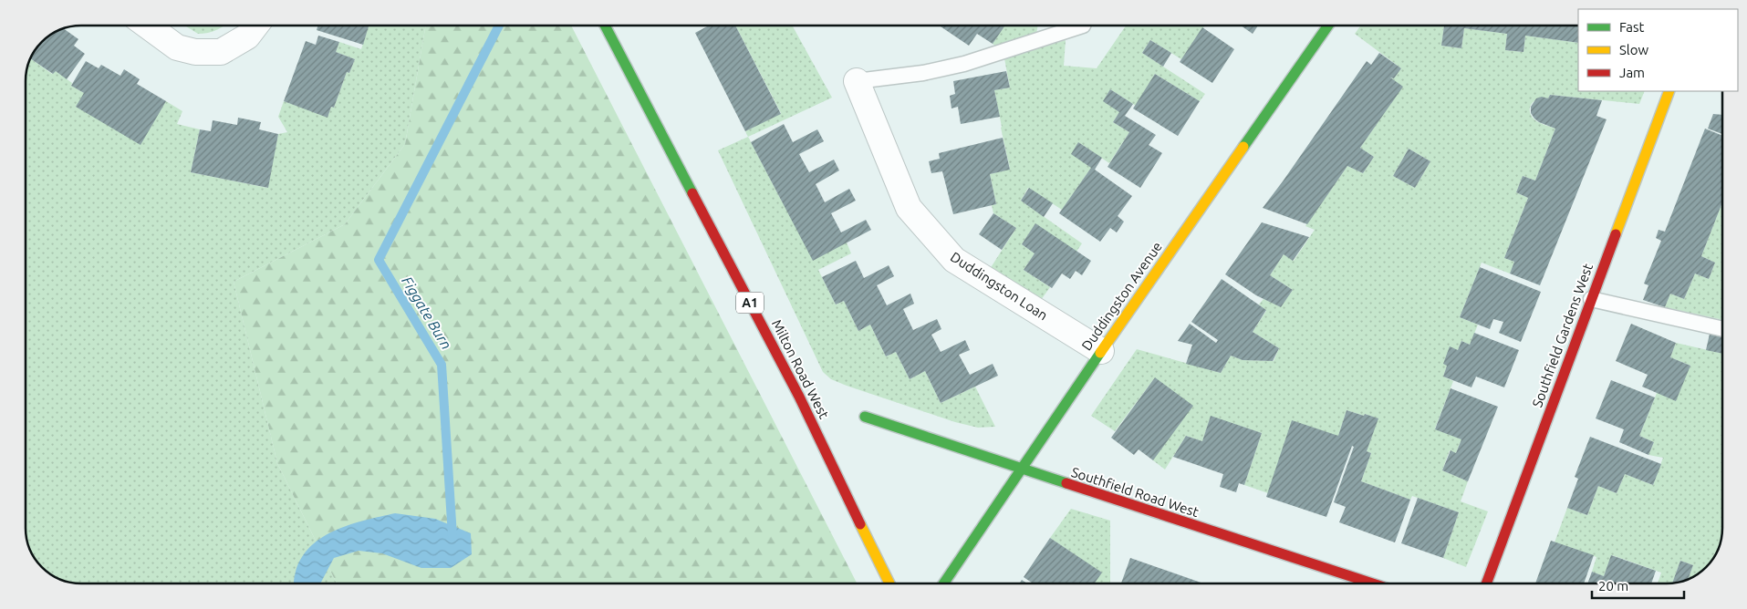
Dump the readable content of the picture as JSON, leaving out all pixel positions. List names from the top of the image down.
{
  "streets": {
    "street": [
      "Duddingston Loan",
      "Duddingston Avenue",
      "A1",
      "Southfield Gardens West",
      "Milton Road West",
      "Southfield Road West"
    ]
  },
  "crossings": [
    ["Duddingston Loan", "Duddingston Avenue"],
    ["Duddingston Avenue", "Southfield Road West"]
  ],
  "water": ["Figgate Burn"],
  "legend": ["Fast", "Slow", "Jam"],
  "scale_bar": "20 m"
}
